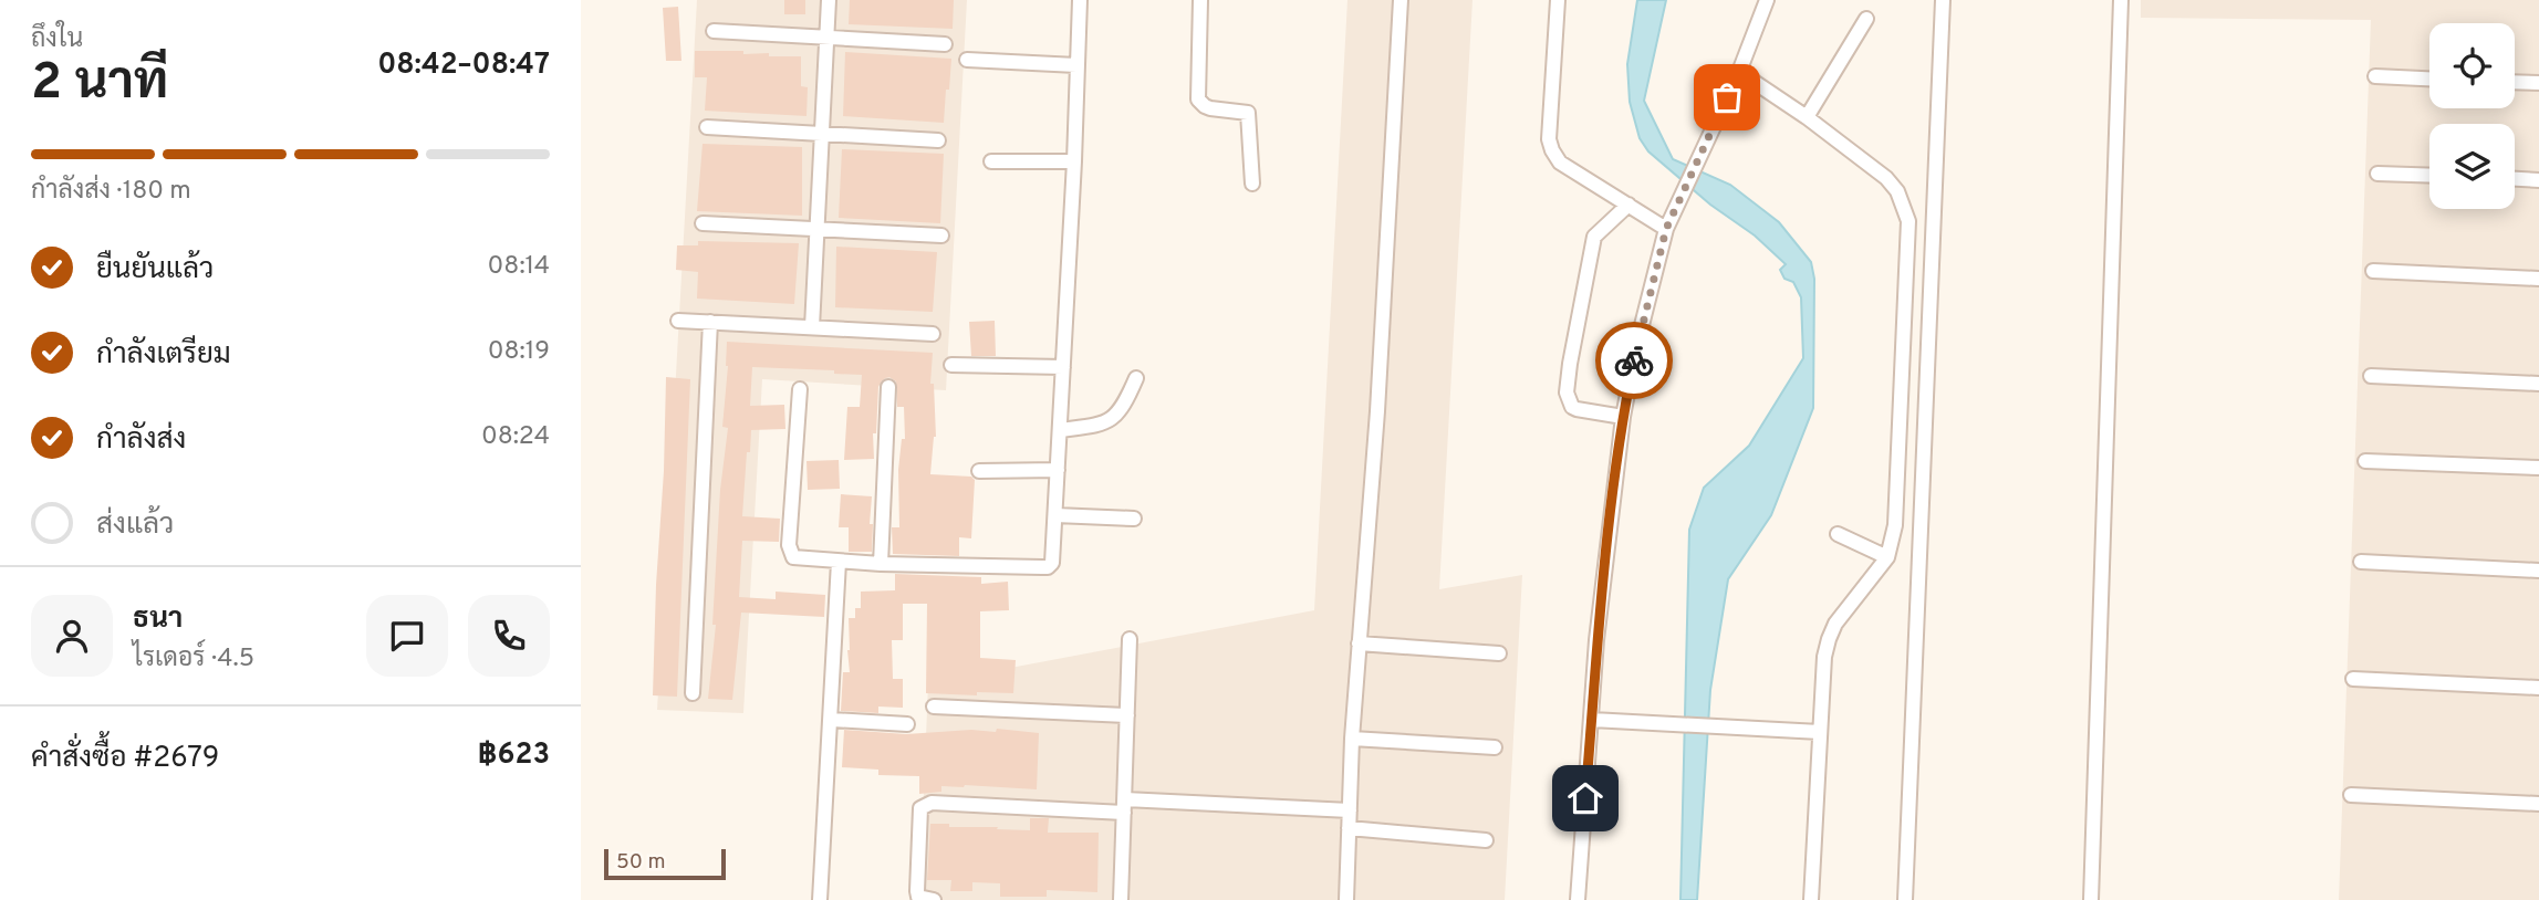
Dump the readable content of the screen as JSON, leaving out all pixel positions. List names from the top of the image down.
{
  "scale_bar": "50 m",
  "page": {
    "heading": ["2 นาที", "ถึงใน", "08:42–08:47"],
    "panel": [
      "ธนา",
      "ไรเดอร์ · 4.5",
      "คำสั่งซื้อ #2679",
      "฿623"
    ],
    "bar": "กำลังส่ง · 180 m",
    "list": [
      ["ยืนยันแล้ว", "08:14"],
      ["กำลังเตรียม", "08:19"],
      ["กำลังส่ง", "08:24"],
      "ส่งแล้ว"
    ],
    "scale": "50 m"
  }
}
